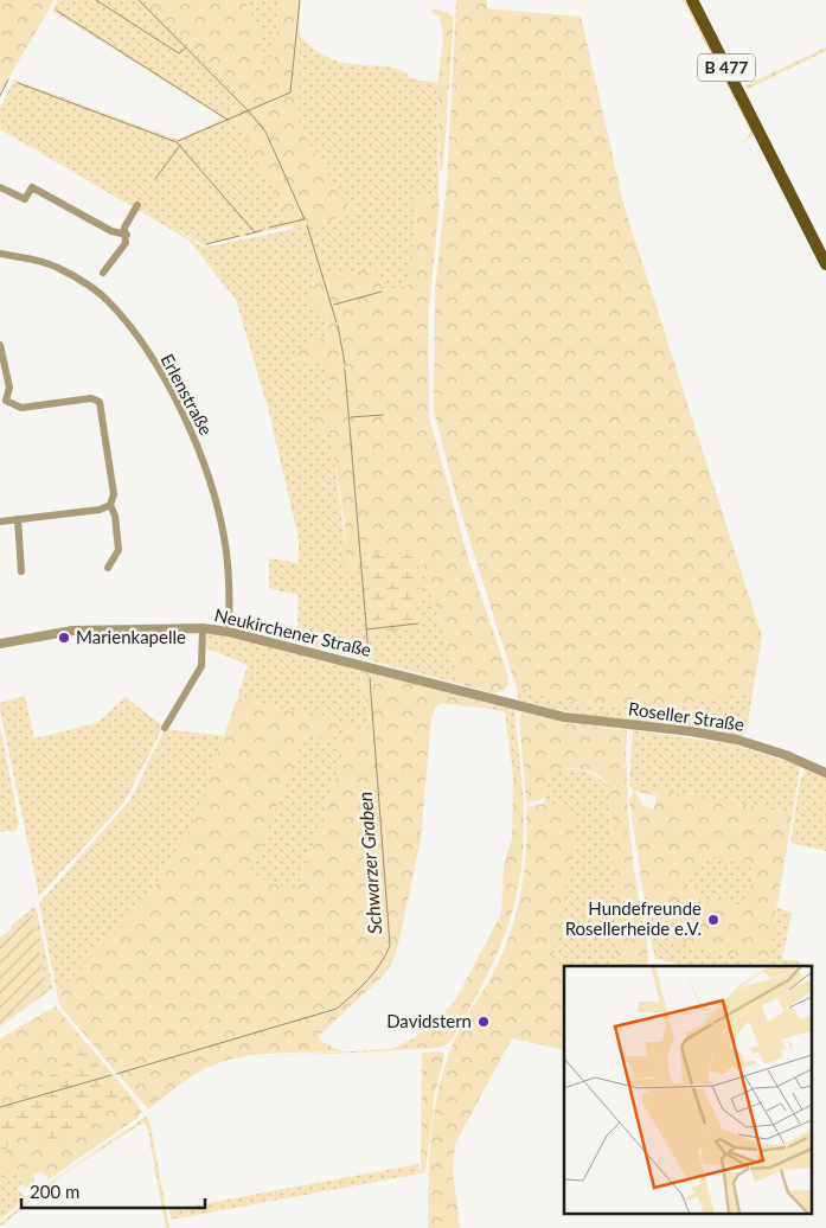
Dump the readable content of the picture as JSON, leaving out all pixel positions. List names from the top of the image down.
{
  "streets": {
    "main road": ["B 477"],
    "street": ["Erlenstraße", "Neukirchener Straße", "Roseller Straße"]
  },
  "crossings": [
    ["Erlenstraße", "Neukirchener Straße"],
    ["Neukirchener Straße", "Roseller Straße"]
  ],
  "water": ["Schwarzer Graben"],
  "places": ["Marienkapelle", "Hundefreunde Rosellerheide e.V.", "Davidstern"],
  "scale_bar": "200 m"
}
